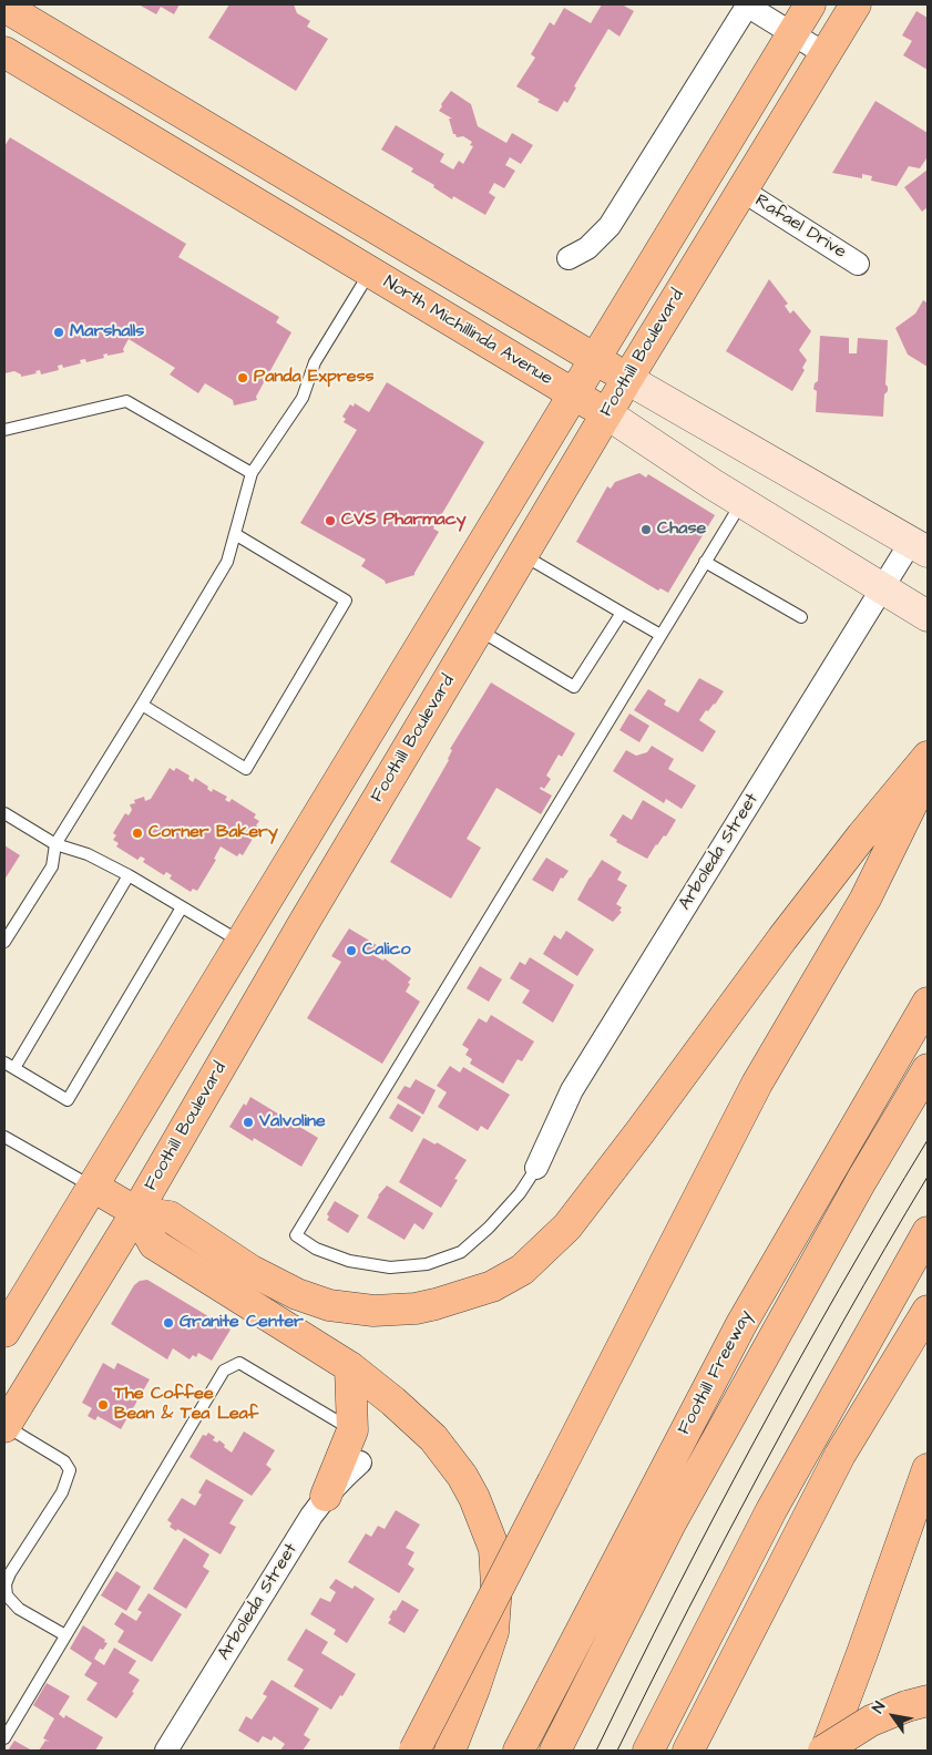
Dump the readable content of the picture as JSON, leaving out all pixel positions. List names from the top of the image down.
{
  "streets": {
    "main road": ["North Michillinda Avenue", "Foothill Boulevard", "Foothill Freeway"],
    "street": ["Rafael Drive", "Arboleda Street"]
  },
  "crossings": [
    ["Rafael Drive", "Foothill Boulevard"],
    ["North Michillinda Avenue", "Foothill Boulevard"],
    ["North Michillinda Avenue", "Arboleda Street"]
  ],
  "places": [
    "Marshalls",
    "Panda Express",
    "CVS Pharmacy",
    "Chase",
    "Corner Bakery",
    "Calico",
    "Valvoline",
    "Granite Center",
    "The Coffee Bean & Tea Leaf"
  ],
  "north": "top left"
}
